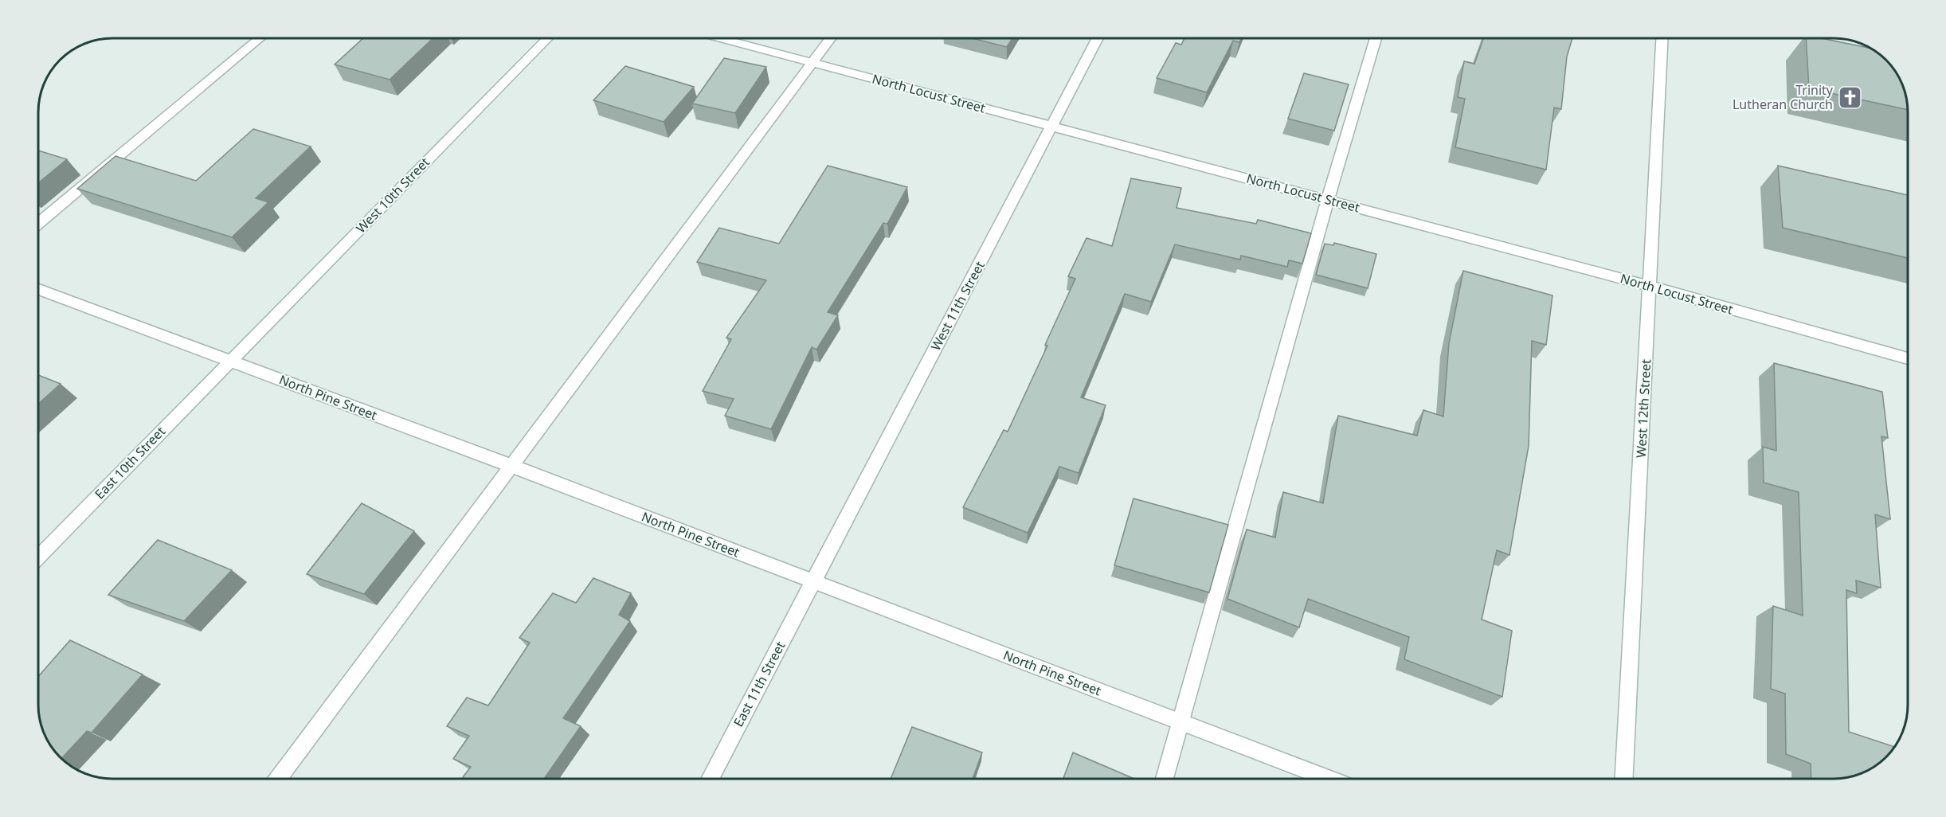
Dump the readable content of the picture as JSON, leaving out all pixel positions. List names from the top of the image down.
{
  "streets": {
    "street": [
      "North Locust Street",
      "West 10th Street",
      "West 11th Street",
      "North Pine Street",
      "West 12th Street",
      "East 10th Street",
      "East 11th Street"
    ]
  },
  "crossings": [
    ["North Locust Street", "West 11th Street"],
    ["North Locust Street", "West 12th Street"],
    ["West 10th Street", "North Pine Street"],
    ["West 10th Street", "East 10th Street"],
    ["West 11th Street", "North Pine Street"],
    ["West 11th Street", "East 11th Street"],
    ["North Pine Street", "East 10th Street"],
    ["North Pine Street", "East 11th Street"]
  ],
  "places": {
    "church": ["Trinity Lutheran Church"]
  }
}
